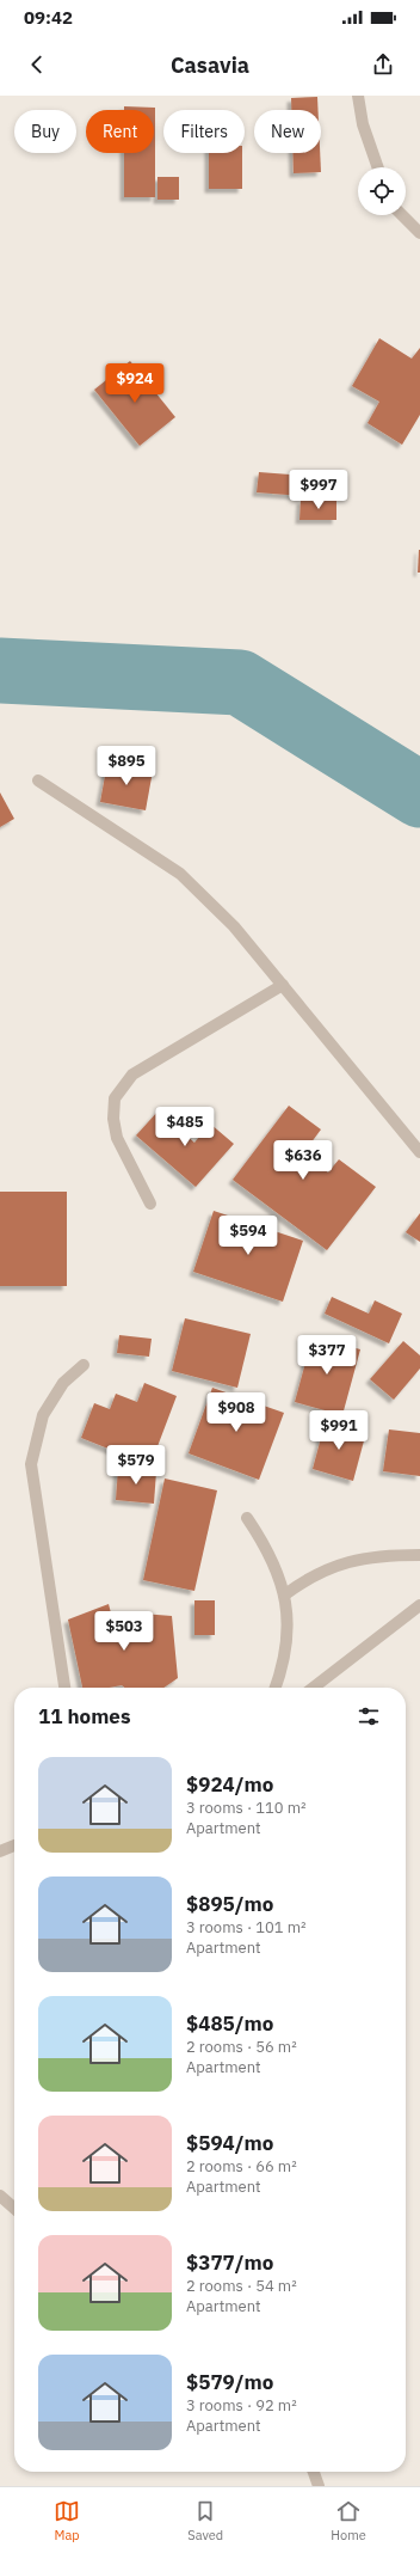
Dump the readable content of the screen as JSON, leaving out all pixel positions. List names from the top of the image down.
{
  "page": {
    "status": "09:42",
    "header": "Casavia",
    "chip": [
      "Buy",
      "Rent",
      "Filters",
      "New"
    ],
    "price": [
      "$924",
      "$997",
      "$895",
      "$485",
      "$636",
      "$594",
      "$377",
      "$908",
      "$991",
      "$579",
      "$503"
    ],
    "heading": "11 homes",
    "list": [
      {
        "name": "$924/mo",
        "note": "3 rooms · 110 m² · Apartment"
      },
      {
        "name": "$895/mo",
        "note": "3 rooms · 101 m² · Apartment"
      },
      {
        "name": "$485/mo",
        "note": "2 rooms · 56 m² · Apartment"
      },
      {
        "name": "$594/mo",
        "note": "2 rooms · 66 m² · Apartment"
      },
      {
        "name": "$377/mo",
        "note": "2 rooms · 54 m² · Apartment"
      },
      {
        "name": "$579/mo",
        "note": "3 rooms · 92 m² · Apartment"
      }
    ],
    "tabs": ["Map", "Saved", "Home"]
  }
}
